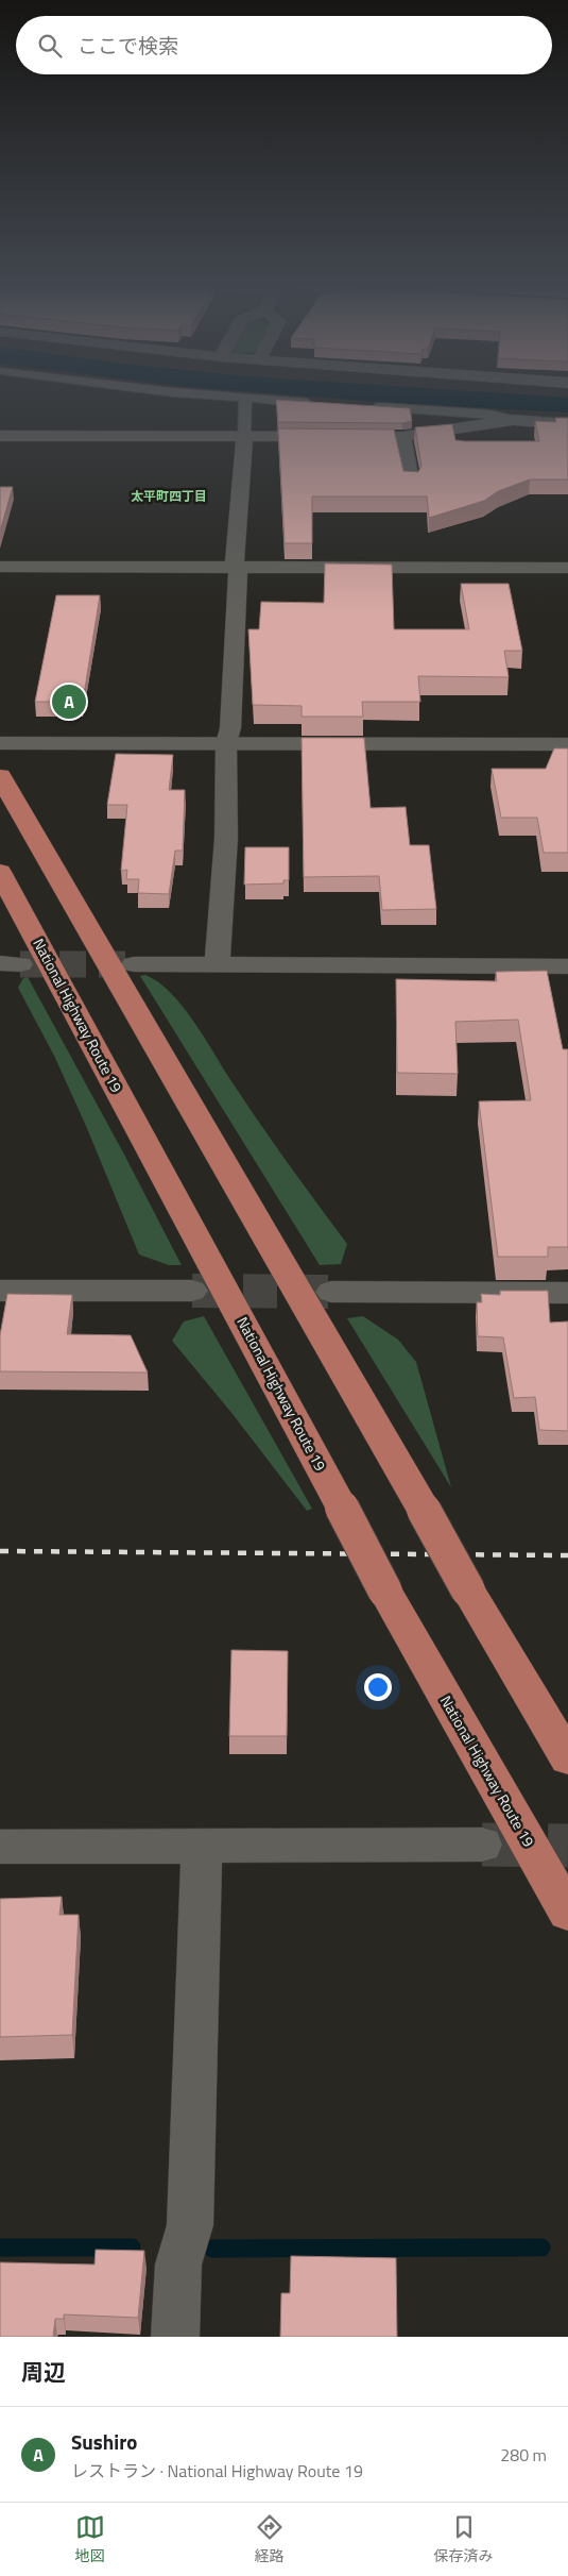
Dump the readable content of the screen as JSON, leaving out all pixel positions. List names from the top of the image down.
{
  "streets": {
    "highway": ["National Highway Route 19"]
  },
  "districts": ["太平町四丁目"],
  "page": {
    "search": "ここで検索",
    "pins": "A",
    "heading": "周辺",
    "list": [
      {
        "mark": "A",
        "name": "Sushiro",
        "note": "レストラン · National Highway Route 19",
        "value": "280 m"
      }
    ],
    "nav": ["地図", "経路", "保存済み"]
  }
}
